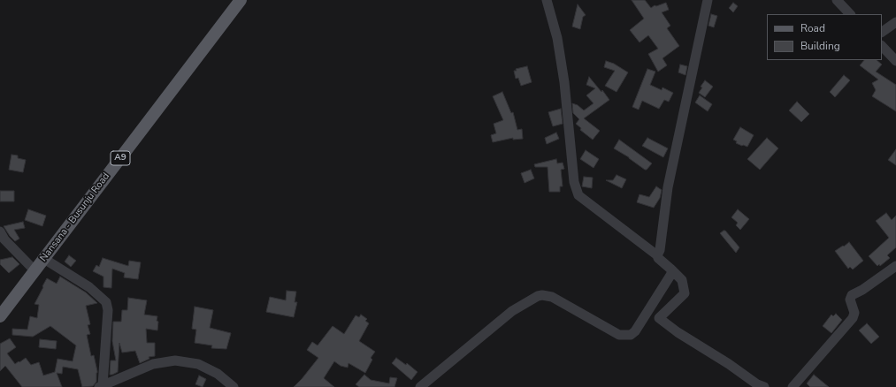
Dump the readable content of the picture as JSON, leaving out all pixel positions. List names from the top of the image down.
{
  "streets": {
    "main road": ["A9", "Nansana - Busunju Road"]
  },
  "legend": ["Road", "Building"]
}
